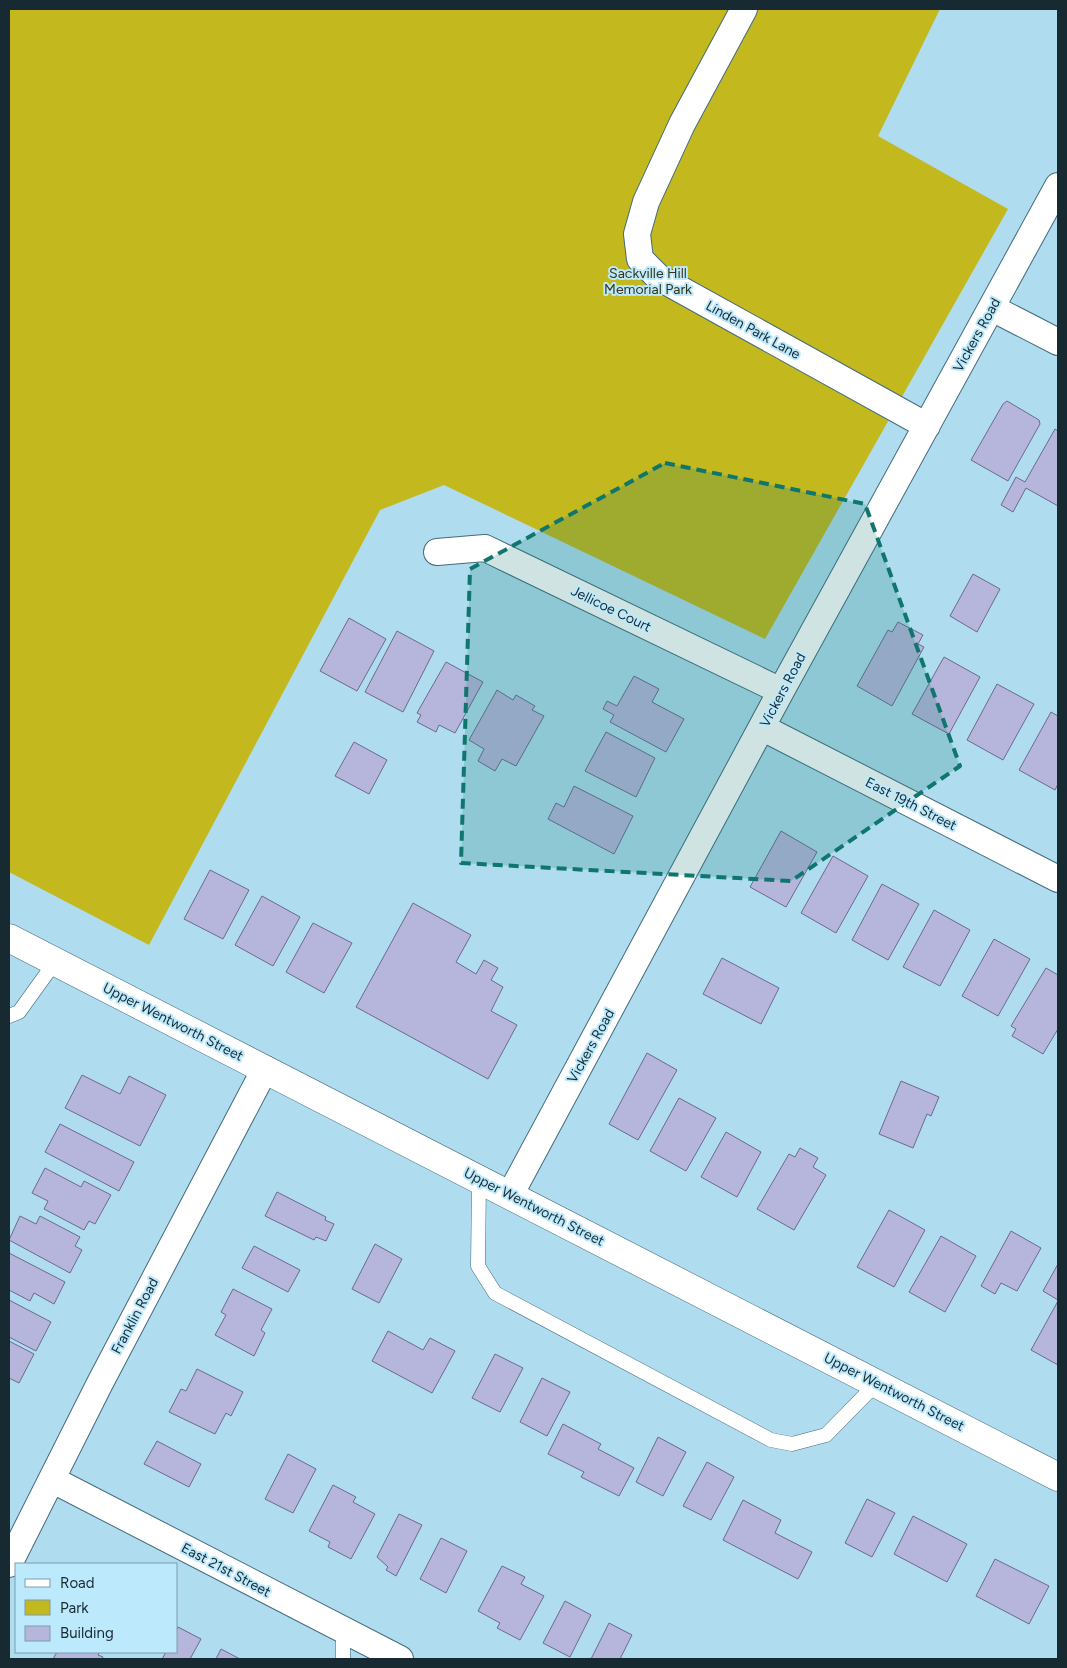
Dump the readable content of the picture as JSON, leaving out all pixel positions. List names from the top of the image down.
{
  "streets": {
    "main road": ["Upper Wentworth Street"],
    "street": [
      "Linden Park Lane",
      "Vickers Road",
      "Jellicoe Court",
      "East 19th Street",
      "Franklin Road",
      "East 21st Street"
    ]
  },
  "crossings": [
    ["Linden Park Lane", "Vickers Road"],
    ["Vickers Road", "Jellicoe Court"],
    ["Vickers Road", "East 19th Street"],
    ["Vickers Road", "Upper Wentworth Street"],
    ["Upper Wentworth Street", "Franklin Road"],
    ["Franklin Road", "East 21st Street"]
  ],
  "parks": ["Sackville Hill Memorial Park"],
  "legend": ["Road", "Park", "Building"]
}
